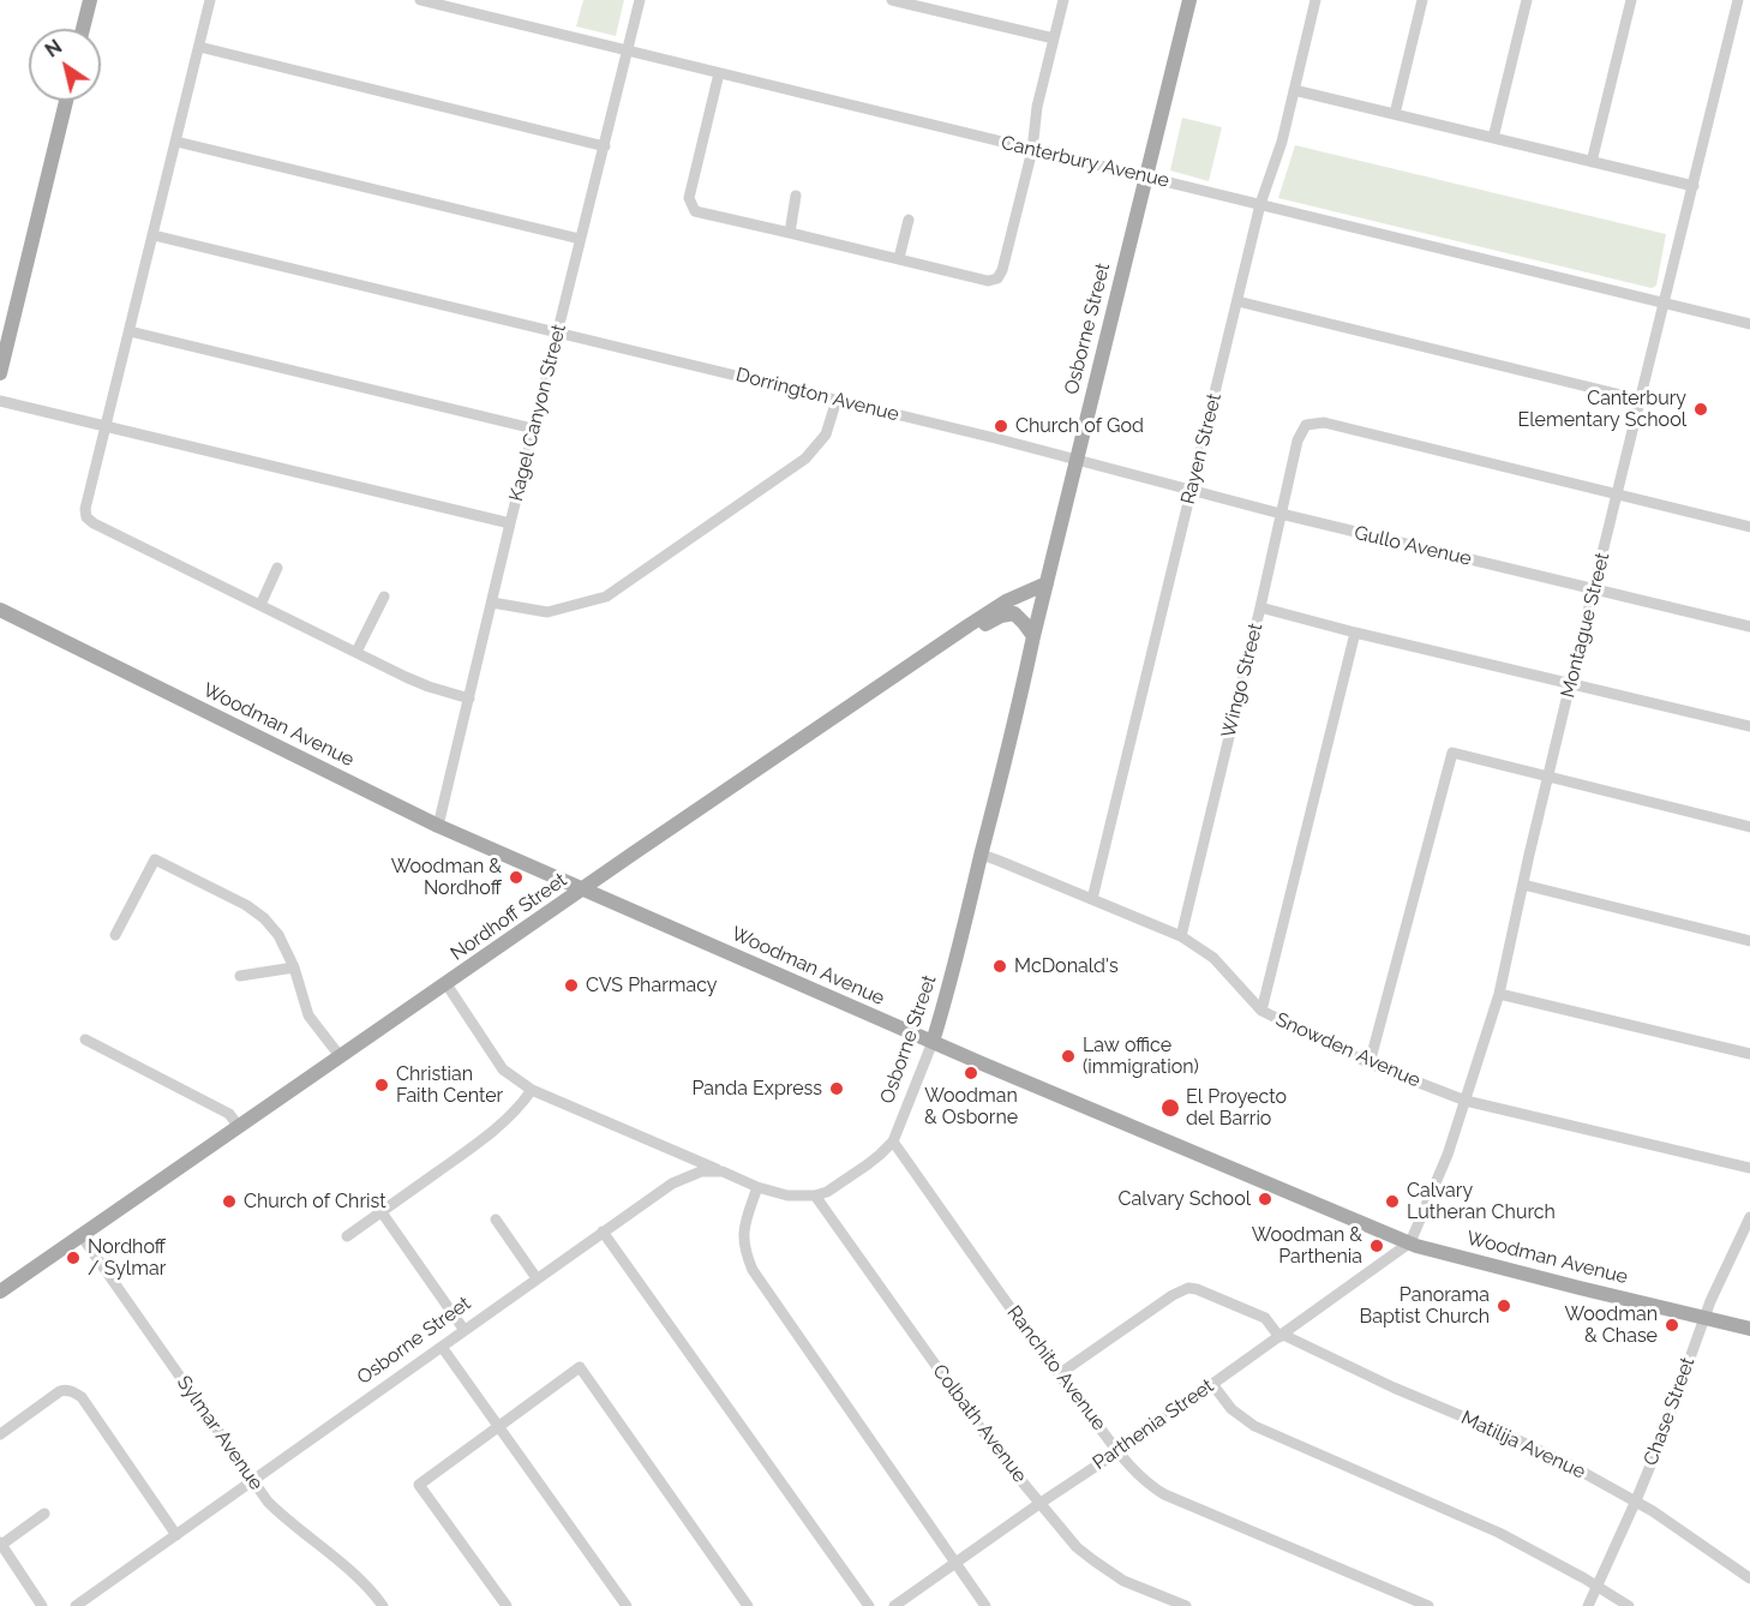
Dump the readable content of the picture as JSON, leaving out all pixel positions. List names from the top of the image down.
{
  "streets": {
    "main road": ["Osborne Street", "Woodman Avenue", "Nordhoff Street"],
    "street": [
      "Canterbury Avenue",
      "Dorrington Avenue",
      "Kagel Canyon Street",
      "Rayen Street",
      "Gullo Avenue",
      "Montague Street",
      "Wingo Street",
      "Snowden Avenue",
      "Ranchito Avenue",
      "Chase Street",
      "Colbath Avenue",
      "Parthenia Street",
      "Sylmar Avenue",
      "Matilija Avenue"
    ]
  },
  "crossings": [
    ["Canterbury Avenue", "Osborne Street"],
    ["Canterbury Avenue", "Kagel Canyon Street"],
    ["Canterbury Avenue", "Rayen Street"],
    ["Canterbury Avenue", "Montague Street"],
    ["Osborne Street", "Dorrington Avenue"],
    ["Osborne Street", "Gullo Avenue"],
    ["Osborne Street", "Woodman Avenue"],
    ["Osborne Street", "Nordhoff Street"],
    ["Osborne Street", "Snowden Avenue"],
    ["Osborne Street", "Ranchito Avenue"],
    ["Osborne Street", "Colbath Avenue"],
    ["Osborne Street", "Sylmar Avenue"],
    ["Dorrington Avenue", "Kagel Canyon Street"],
    ["Dorrington Avenue", "Gullo Avenue"],
    ["Kagel Canyon Street", "Woodman Avenue"],
    ["Rayen Street", "Gullo Avenue"],
    ["Rayen Street", "Snowden Avenue"],
    ["Gullo Avenue", "Montague Street"],
    ["Gullo Avenue", "Wingo Street"],
    ["Montague Street", "Wingo Street"],
    ["Montague Street", "Woodman Avenue"],
    ["Montague Street", "Snowden Avenue"],
    ["Montague Street", "Parthenia Street"],
    ["Wingo Street", "Snowden Avenue"],
    ["Woodman Avenue", "Nordhoff Street"],
    ["Woodman Avenue", "Chase Street"],
    ["Woodman Avenue", "Parthenia Street"],
    ["Nordhoff Street", "Sylmar Avenue"],
    ["Ranchito Avenue", "Parthenia Street"],
    ["Ranchito Avenue", "Matilija Avenue"],
    ["Chase Street", "Matilija Avenue"],
    ["Colbath Avenue", "Parthenia Street"],
    ["Parthenia Street", "Matilija Avenue"]
  ],
  "places": [
    "Canterbury Elementary School",
    "Church of God",
    "Woodman & Nordhoff",
    "McDonald's",
    "CVS Pharmacy",
    "Law office (immigration)",
    "Woodman & Osborne",
    "Christian Faith Center",
    "Panda Express",
    "El Proyecto del Barrio",
    "Calvary School",
    "Church of Christ",
    "Calvary Lutheran Church",
    "Woodman & Parthenia",
    "Nordhoff / Sylmar",
    "Panorama Baptist Church",
    "Woodman & Chase"
  ],
  "north": "top left"
}
